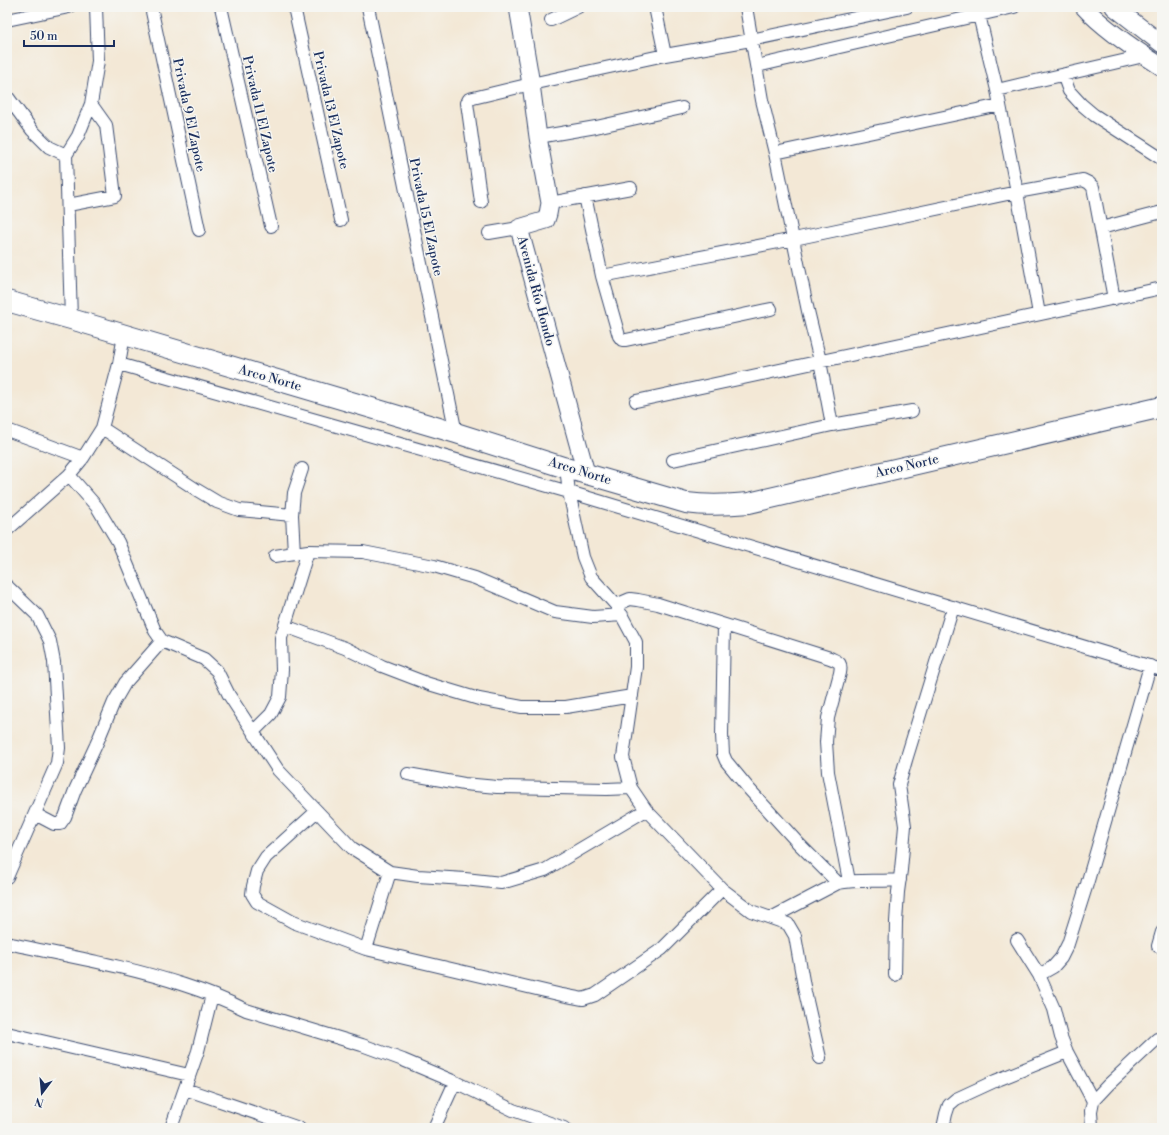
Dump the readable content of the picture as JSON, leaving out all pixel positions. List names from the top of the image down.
{
  "streets": {
    "main road": ["Avenida Río Hondo", "Arco Norte"],
    "street": [
      "Privada 13 El Zapote",
      "Privada 11 El Zapote",
      "Privada 9 El Zapote",
      "Privada 15 El Zapote"
    ]
  },
  "crossings": [
    ["Privada 15 El Zapote", "Arco Norte"],
    ["Avenida Río Hondo", "Arco Norte"]
  ],
  "scale_bar": "50 m",
  "north": "bottom"
}
